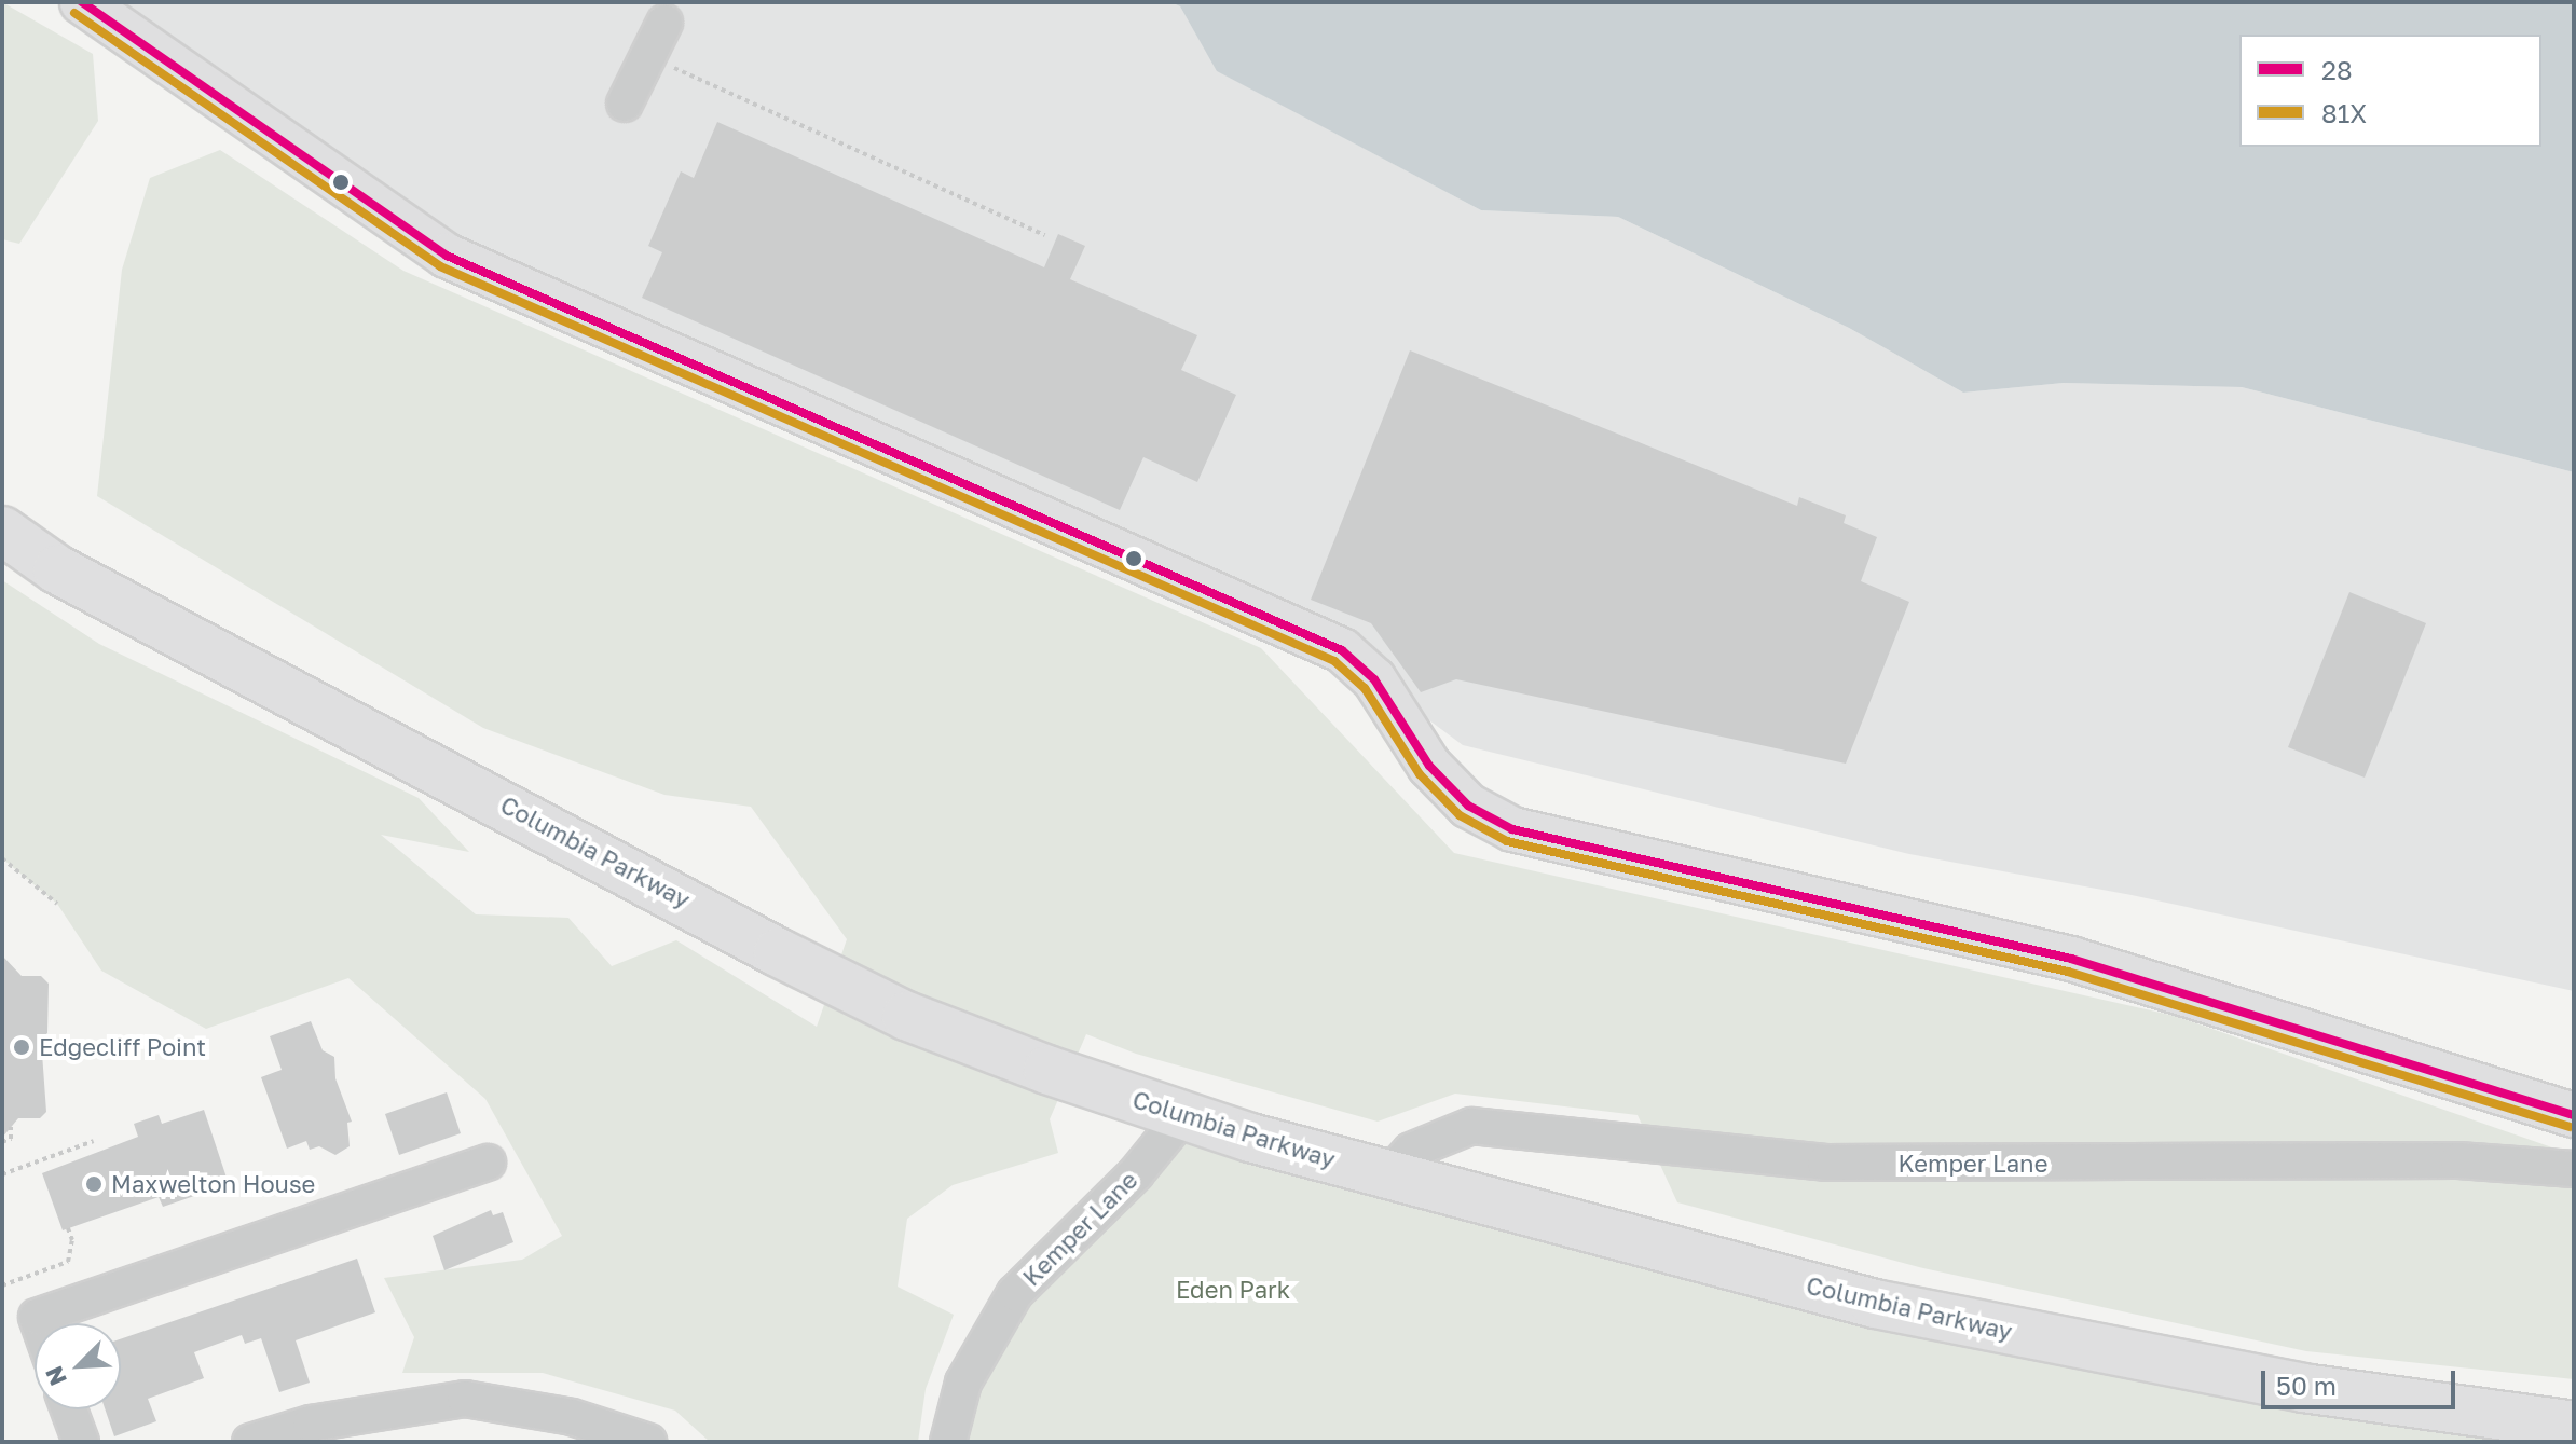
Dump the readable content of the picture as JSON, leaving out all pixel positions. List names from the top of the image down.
{
  "streets": {
    "highway": ["Columbia Parkway"],
    "street": ["Kemper Lane"]
  },
  "crossings": [
    ["Columbia Parkway", "Kemper Lane"]
  ],
  "parks": ["Eden Park"],
  "places": ["Edgecliff Point", "Maxwelton House"],
  "lines": ["transit line 28", "transit line 81X"],
  "legend": ["28", "81X"],
  "scale_bar": "50 m",
  "north": "bottom left"
}
